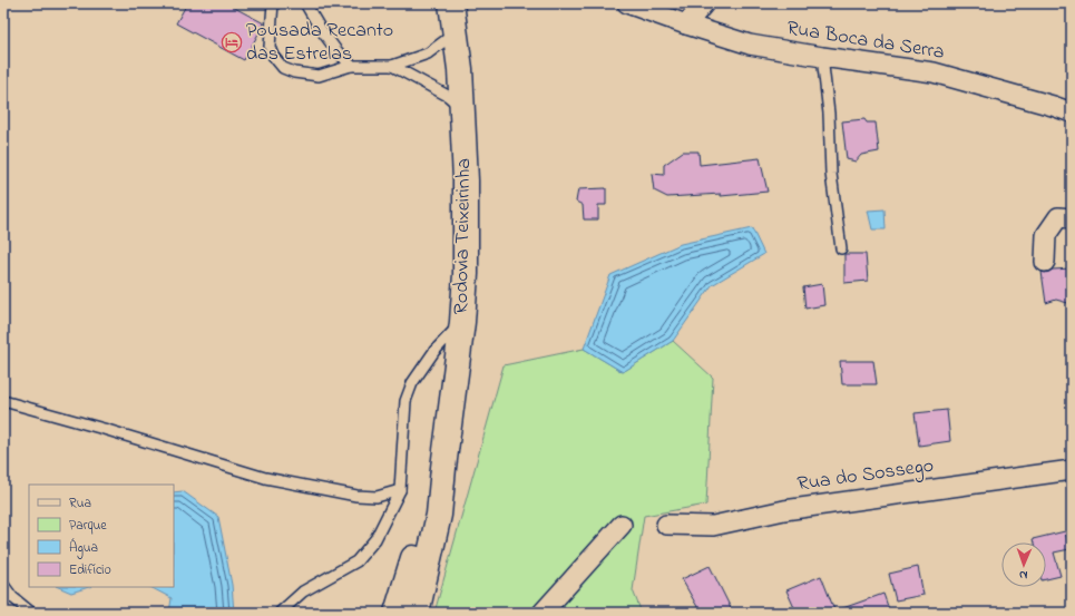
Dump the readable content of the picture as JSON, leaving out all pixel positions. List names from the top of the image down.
{
  "streets": {
    "main road": ["Rodovia Teixeirinha"],
    "street": ["Rua Boca da Serra", "Rua do Sossego"]
  },
  "places": {
    "hotel": ["Pousada Recanto das Estrelas"]
  },
  "legend": [
    "Rua",
    "Parque",
    "Água",
    "Edifício"
  ],
  "north": "bottom"
}
